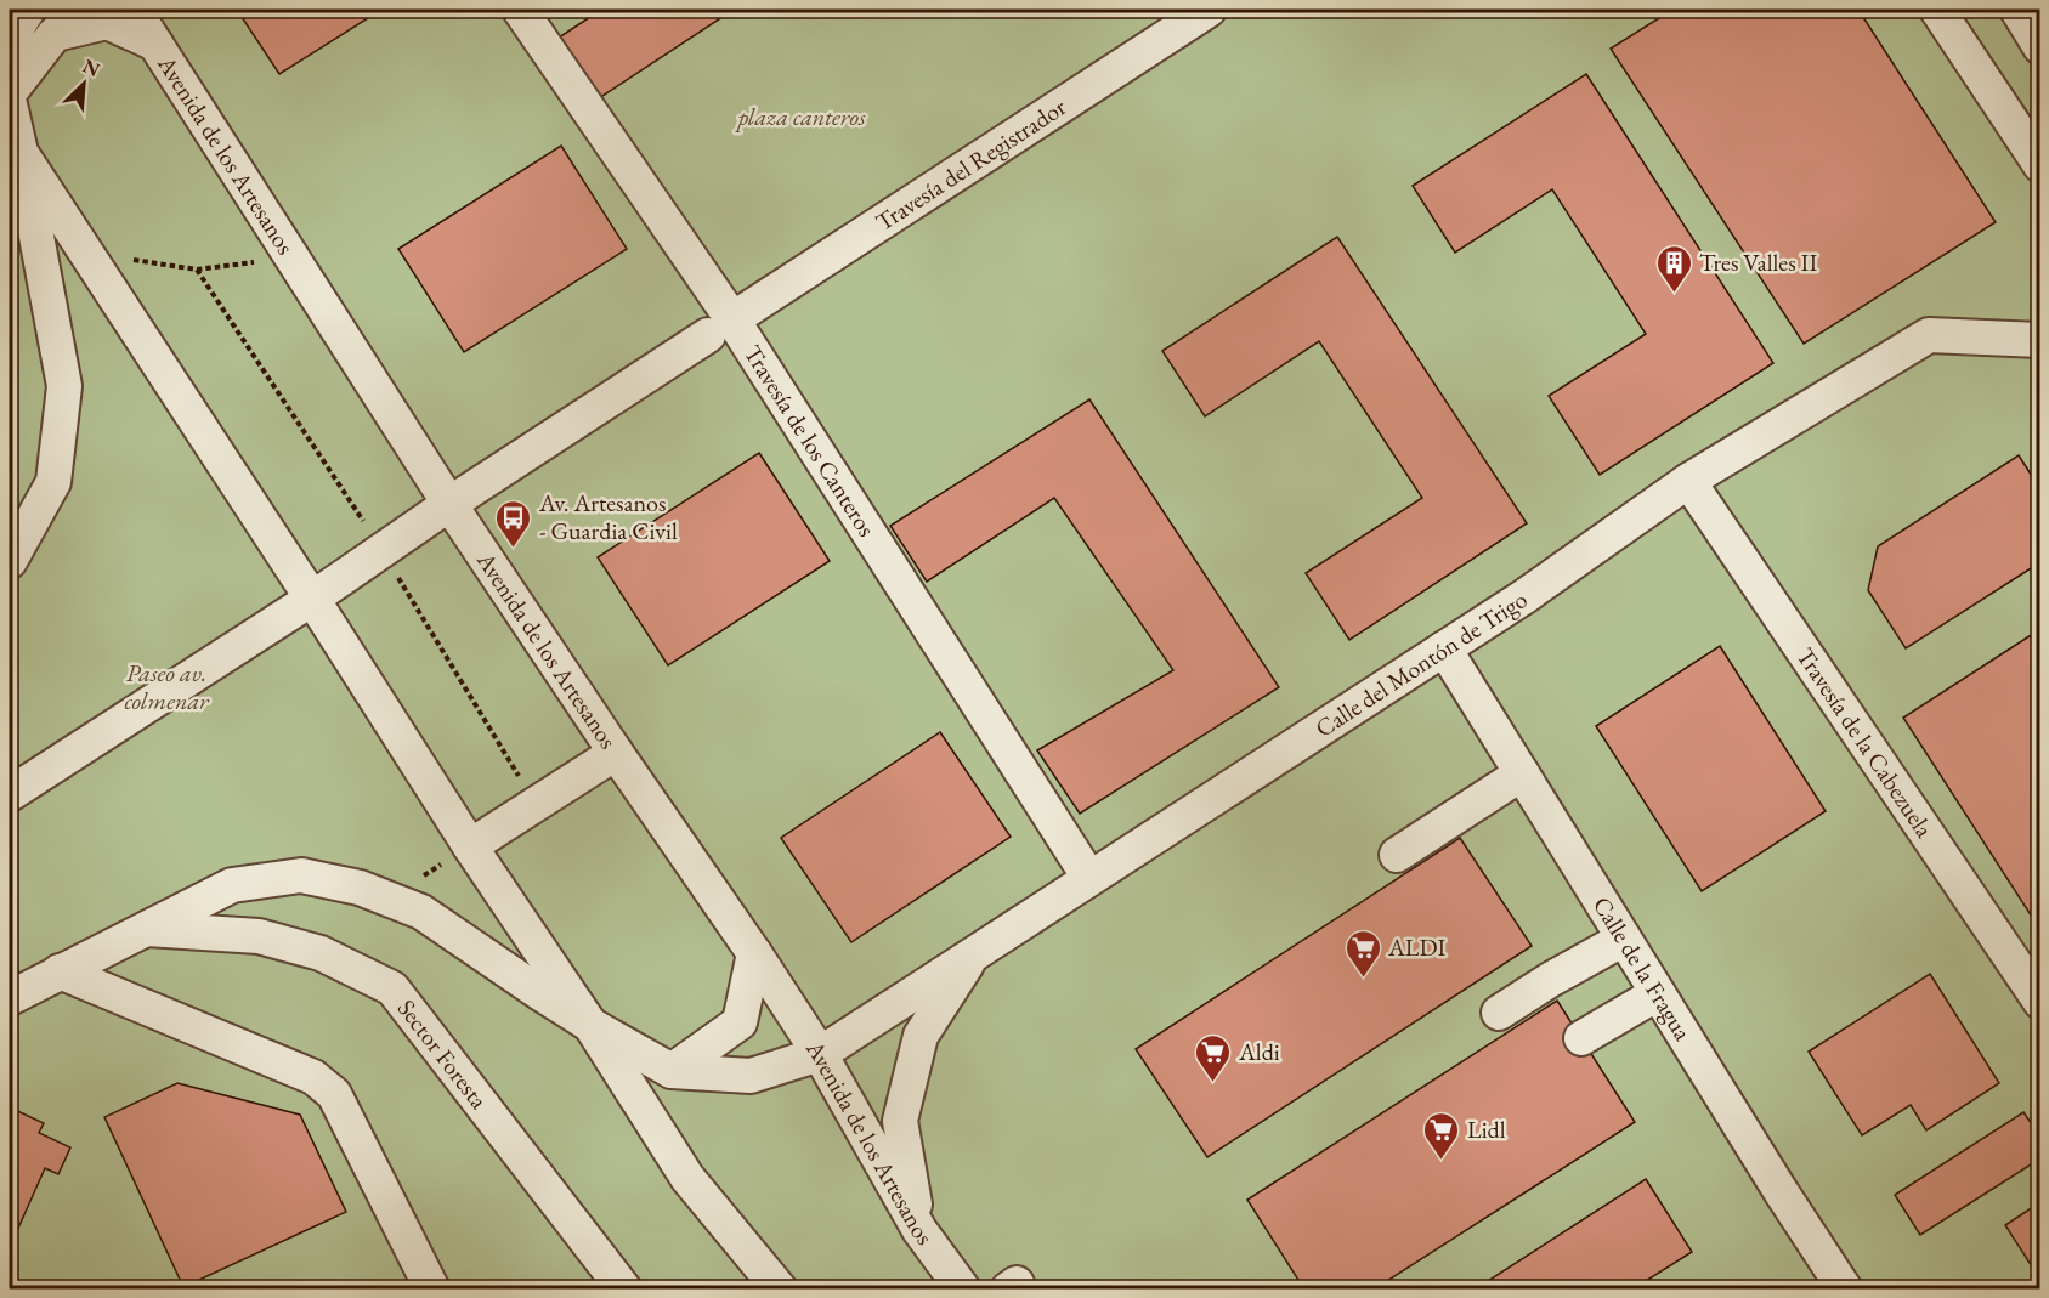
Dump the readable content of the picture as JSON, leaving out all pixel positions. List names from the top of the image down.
{
  "streets": {
    "street": [
      "Avenida de los Artesanos",
      "Travesía del Registrador",
      "Travesía de los Canteros",
      "Calle del Montón de Trigo",
      "Travesía de la Cabezuela",
      "Calle de la Fragua",
      "Sector Foresta"
    ]
  },
  "crossings": [
    ["Avenida de los Artesanos", "Travesía del Registrador"],
    ["Avenida de los Artesanos", "Calle del Montón de Trigo"],
    ["Travesía del Registrador", "Travesía de los Canteros"],
    ["Travesía de los Canteros", "Calle del Montón de Trigo"],
    ["Calle del Montón de Trigo", "Travesía de la Cabezuela"],
    ["Calle del Montón de Trigo", "Calle de la Fragua"]
  ],
  "parks": ["plaza canteros", "Paseo av. colmenar"],
  "places": {
    "building": ["Tres Valles II"],
    "bus stop": ["Av. Artesanos - Guardia Civil"],
    "supermarket": ["ALDI", "Aldi", "Lidl"]
  },
  "north": "top right"
}
